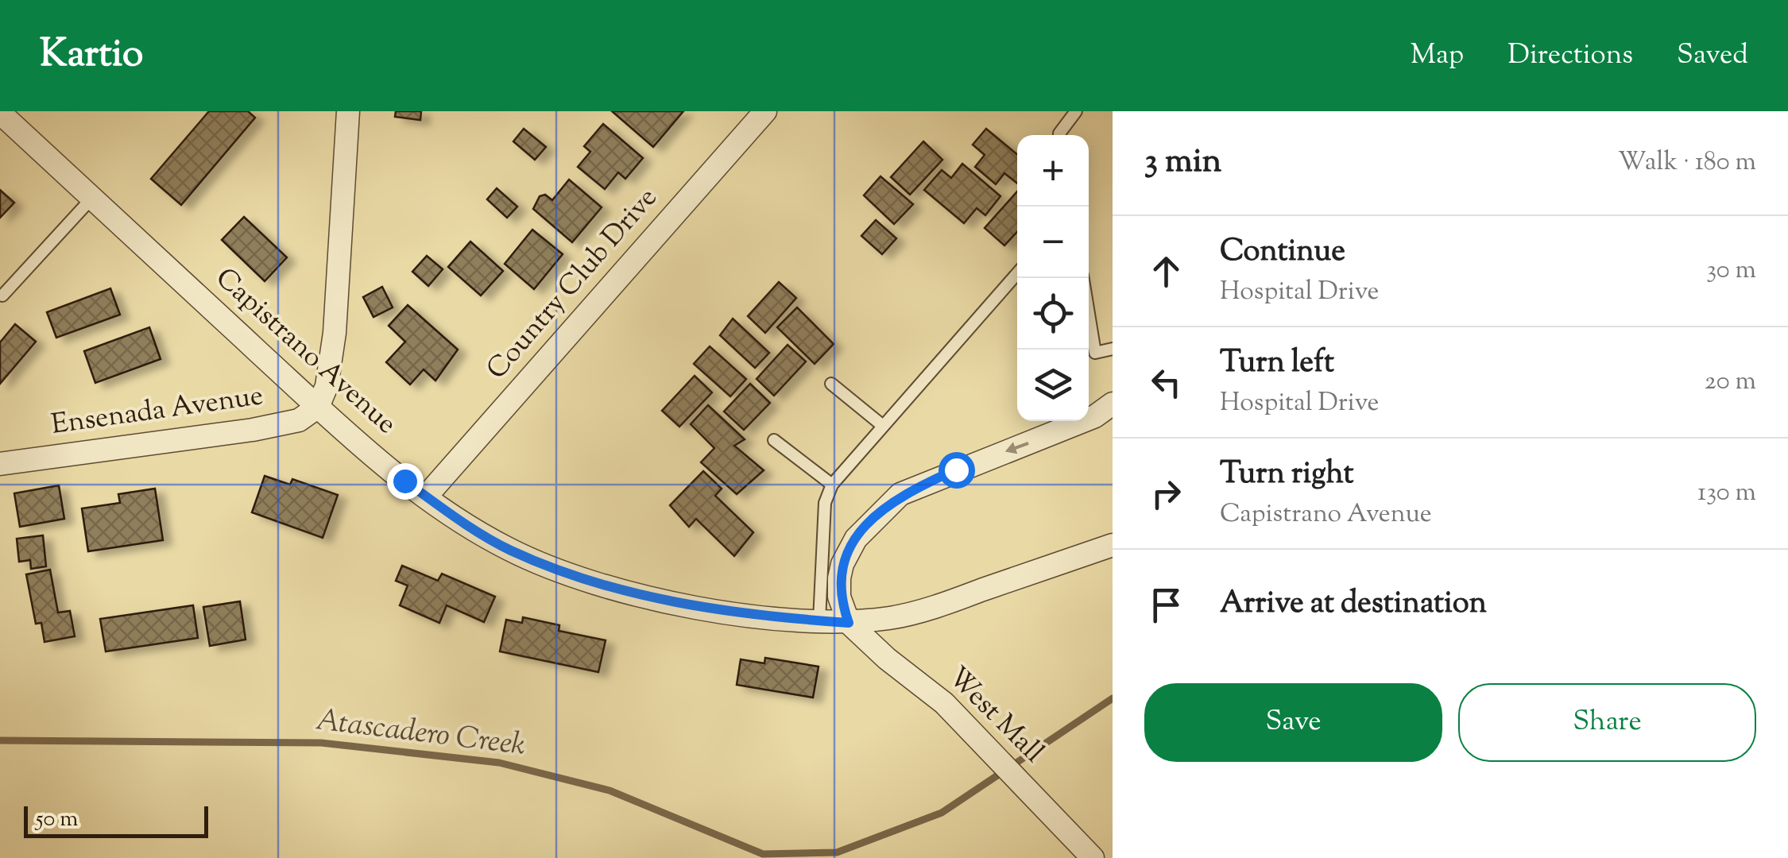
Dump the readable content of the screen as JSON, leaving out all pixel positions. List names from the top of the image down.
{
  "streets": {
    "street": [
      "Country Club Drive",
      "Capistrano Avenue",
      "Ensenada Avenue",
      "West Mall"
    ]
  },
  "crossings": [
    ["Country Club Drive", "Capistrano Avenue"],
    ["Capistrano Avenue", "Ensenada Avenue"],
    ["Capistrano Avenue", "West Mall"]
  ],
  "water": ["Atascadero Creek"],
  "scale_bar": "50 m",
  "page": {
    "header": "Kartio",
    "nav": ["Map", "Directions", "Saved"],
    "heading": ["3 min", "Walk · 180 m"],
    "map_buttons": ["+", "−"],
    "list": [
      ["Continue", "Hospital Drive", "30 m"],
      ["Turn left", "Hospital Drive", "20 m"],
      ["Turn right", "Capistrano Avenue", "130 m"],
      "Arrive at destination"
    ],
    "buttons": ["Save", "Share"],
    "scale": "50 m"
  }
}
